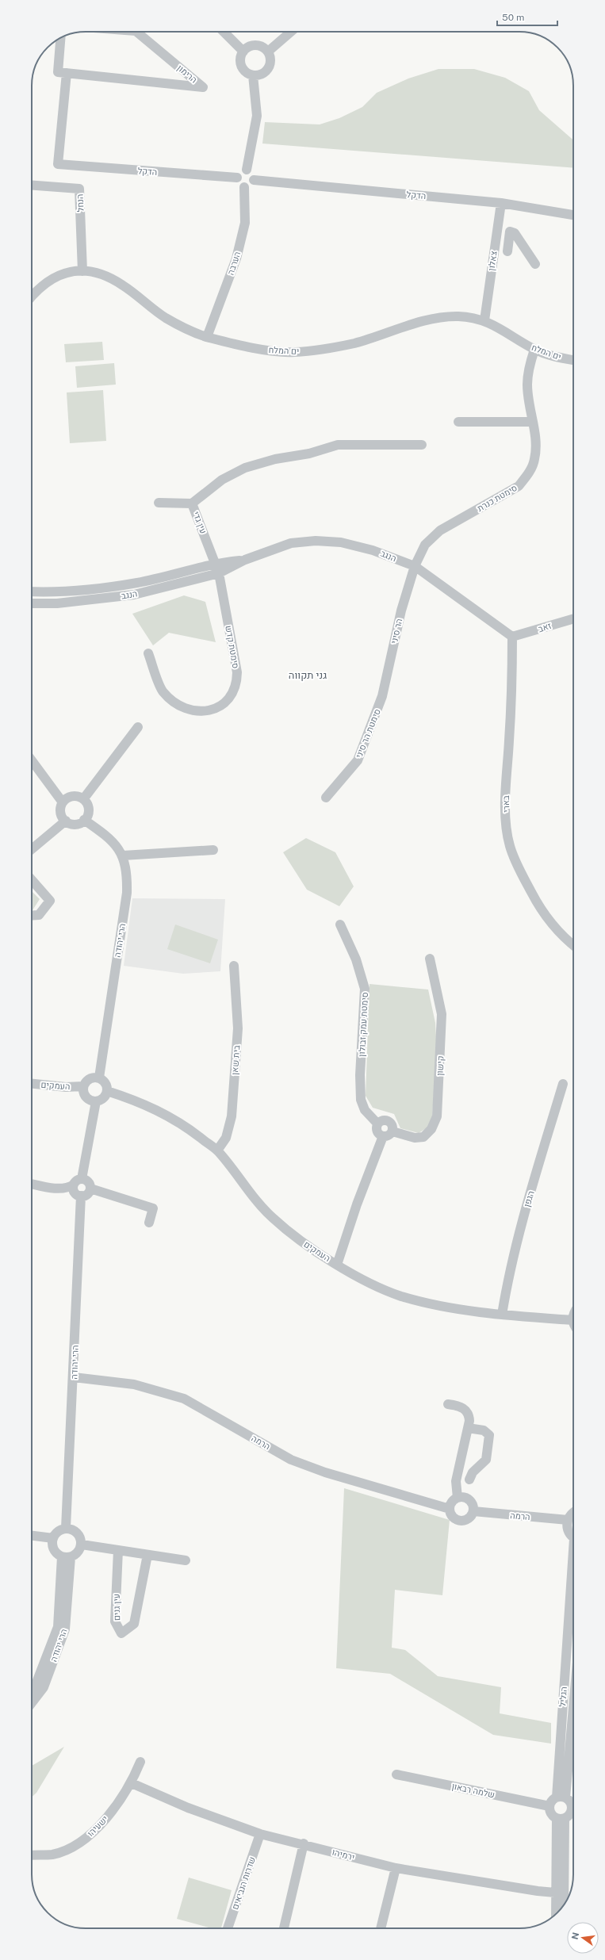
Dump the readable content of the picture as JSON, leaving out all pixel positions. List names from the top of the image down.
{
  "streets": {
    "street": [
      "הרימון",
      "הדקל",
      "הנחל",
      "צאלון",
      "הערבה",
      "ים המלח",
      "סימטת כנרת",
      "עין גדי",
      "הנגב",
      "זאב",
      "הר סיני",
      "סימטת קדש",
      "סימטת הר סיני",
      "בארי",
      "הרי יהודה",
      "סימטת עמק זבולון",
      "בית שאן",
      "קישון",
      "העמקים",
      "הגפן",
      "הרמה",
      "עין גנים",
      "הגליל",
      "שלמה רבאון",
      "ישעיהו",
      "ירמיהו",
      "שדרות הנביאים"
    ]
  },
  "crossings": [
    ["הרימון", "הדקל"],
    ["הדקל", "צאלון"],
    ["הדקל", "הערבה"],
    ["הנחל", "ים המלח"],
    ["צאלון", "ים המלח"],
    ["הערבה", "ים המלח"],
    ["ים המלח", "סימטת כנרת"],
    ["סימטת כנרת", "הנגב"],
    ["סימטת כנרת", "הר סיני"],
    ["עין גדי", "הנגב"],
    ["עין גדי", "סימטת קדש"],
    ["הנגב", "זאב"],
    ["הנגב", "הר סיני"],
    ["הנגב", "סימטת קדש"],
    ["הנגב", "בארי"],
    ["זאב", "בארי"],
    ["הר סיני", "סימטת הר סיני"],
    ["הרי יהודה", "העמקים"],
    ["הרי יהודה", "הרמה"],
    ["סימטת עמק זבולון", "קישון"],
    ["בית שאן", "העמקים"],
    ["העמקים", "הגפן"],
    ["ישעיהו", "ירמיהו"],
    ["ירמיהו", "שדרות הנביאים"]
  ],
  "districts": ["גני תקווה"],
  "scale_bar": "50 m",
  "north": "left"
}
